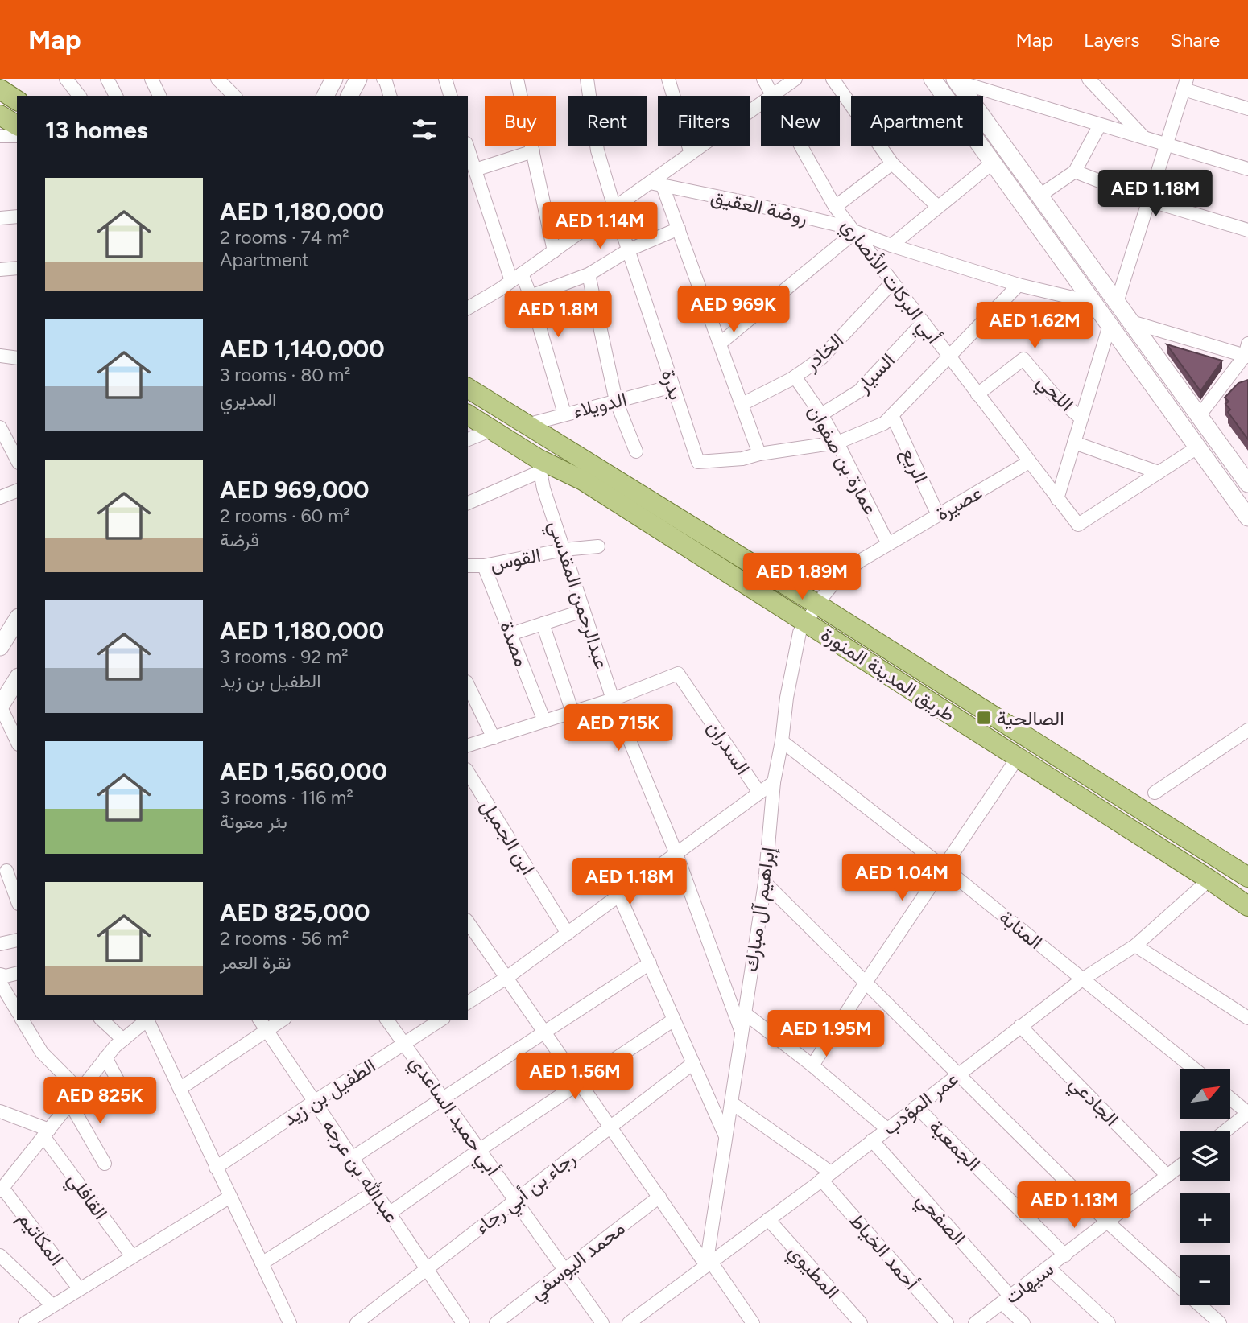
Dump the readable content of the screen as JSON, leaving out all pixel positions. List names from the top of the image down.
{
  "streets": {
    "main road": ["طريق المدينة المنورة"],
    "street": [
      "روضة العقيق",
      "أبي البركات الأنصاري",
      "الخادر",
      "السيار",
      "بدرة",
      "اللحي",
      "الدويلاء",
      "عمارة بن صفوان",
      "الريع",
      "عصيرة",
      "القوس",
      "عبدالرحمن المقدسي",
      "مصدة",
      "السدران",
      "ابن الجميل",
      "إبراهيم آل مبارك",
      "المنابة",
      "الطفيل بن زيد",
      "الجادعي",
      "عمر المؤدب",
      "أبي حميد الساعدي",
      "الجمعية",
      "عبدالله بن عرجه",
      "رجاء بن أبي رجاء",
      "القافلي",
      "الصفحي",
      "المكاتيم",
      "أحمد الخياط",
      "محمد اليوسفي",
      "المطيوي",
      "سيهات"
    ]
  },
  "crossings": [
    ["روضة العقيق", "أبي البركات الأنصاري"],
    ["أبي البركات الأنصاري", "الخادر"],
    ["أبي البركات الأنصاري", "السيار"],
    ["أبي البركات الأنصاري", "اللحي"],
    ["أبي البركات الأنصاري", "عصيرة"],
    ["الخادر", "عمارة بن صفوان"],
    ["السيار", "عمارة بن صفوان"],
    ["بدرة", "الدويلاء"],
    ["الدويلاء", "طريق المدينة المنورة"],
    ["عمارة بن صفوان", "عصيرة"],
    ["الريع", "عصيرة"],
    ["عصيرة", "طريق المدينة المنورة"],
    ["عصيرة", "إبراهيم آل مبارك"],
    ["القوس", "عبدالرحمن المقدسي"],
    ["القوس", "مصدة"],
    ["عبدالرحمن المقدسي", "طريق المدينة المنورة"],
    ["عبدالرحمن المقدسي", "السدران"],
    ["عبدالرحمن المقدسي", "إبراهيم آل مبارك"],
    ["طريق المدينة المنورة", "إبراهيم آل مبارك"],
    ["طريق المدينة المنورة", "عمر المؤدب"],
    ["إبراهيم آل مبارك", "المنابة"],
    ["إبراهيم آل مبارك", "عمر المؤدب"],
    ["إبراهيم آل مبارك", "أحمد الخياط"],
    ["المنابة", "عمر المؤدب"],
    ["الطفيل بن زيد", "أبي حميد الساعدي"],
    ["الطفيل بن زيد", "عبدالله بن عرجه"],
    ["الجادعي", "عمر المؤدب"],
    ["الجادعي", "سيهات"],
    ["عمر المؤدب", "الجمعية"],
    ["عمر المؤدب", "الصفحي"],
    ["عمر المؤدب", "أحمد الخياط"],
    ["عمر المؤدب", "المطيوي"],
    ["أبي حميد الساعدي", "رجاء بن أبي رجاء"],
    ["أبي حميد الساعدي", "محمد اليوسفي"],
    ["الجمعية", "سيهات"],
    ["عبدالله بن عرجه", "رجاء بن أبي رجاء"],
    ["الصفحي", "سيهات"]
  ],
  "places": {
    "transit": ["الصالحية"]
  },
  "north": "top right",
  "page": {
    "header": "Map",
    "nav": ["Map", "Layers", "Share"],
    "chip": [
      "Buy",
      "Rent",
      "Filters",
      "New",
      "Apartment"
    ],
    "heading": "13 homes",
    "list": [
      {
        "name": "AED 1,180,000",
        "note": "2 rooms · 74 m² · Apartment"
      },
      {
        "name": "AED 1,140,000",
        "note": "3 rooms · 80 m² · المديري"
      },
      {
        "name": "AED 969,000",
        "note": "2 rooms · 60 m² · قرضة"
      },
      {
        "name": "AED 1,180,000",
        "note": "3 rooms · 92 m² · الطفيل بن زيد"
      },
      {
        "name": "AED 1,560,000",
        "note": "3 rooms · 116 m² · بئر معونة"
      },
      {
        "name": "AED 825,000",
        "note": "2 rooms · 56 m² · نقرة العمر"
      }
    ],
    "price": [
      "AED 1.18M",
      "AED 1.14M",
      "AED 969K",
      "AED 1.8M",
      "AED 1.62M",
      "AED 1.89M",
      "AED 715K",
      "AED 1.04M",
      "AED 1.18M",
      "AED 1.95M",
      "AED 1.56M",
      "AED 825K",
      "AED 1.13M"
    ],
    "map_buttons": ["+", "−"]
  }
}
